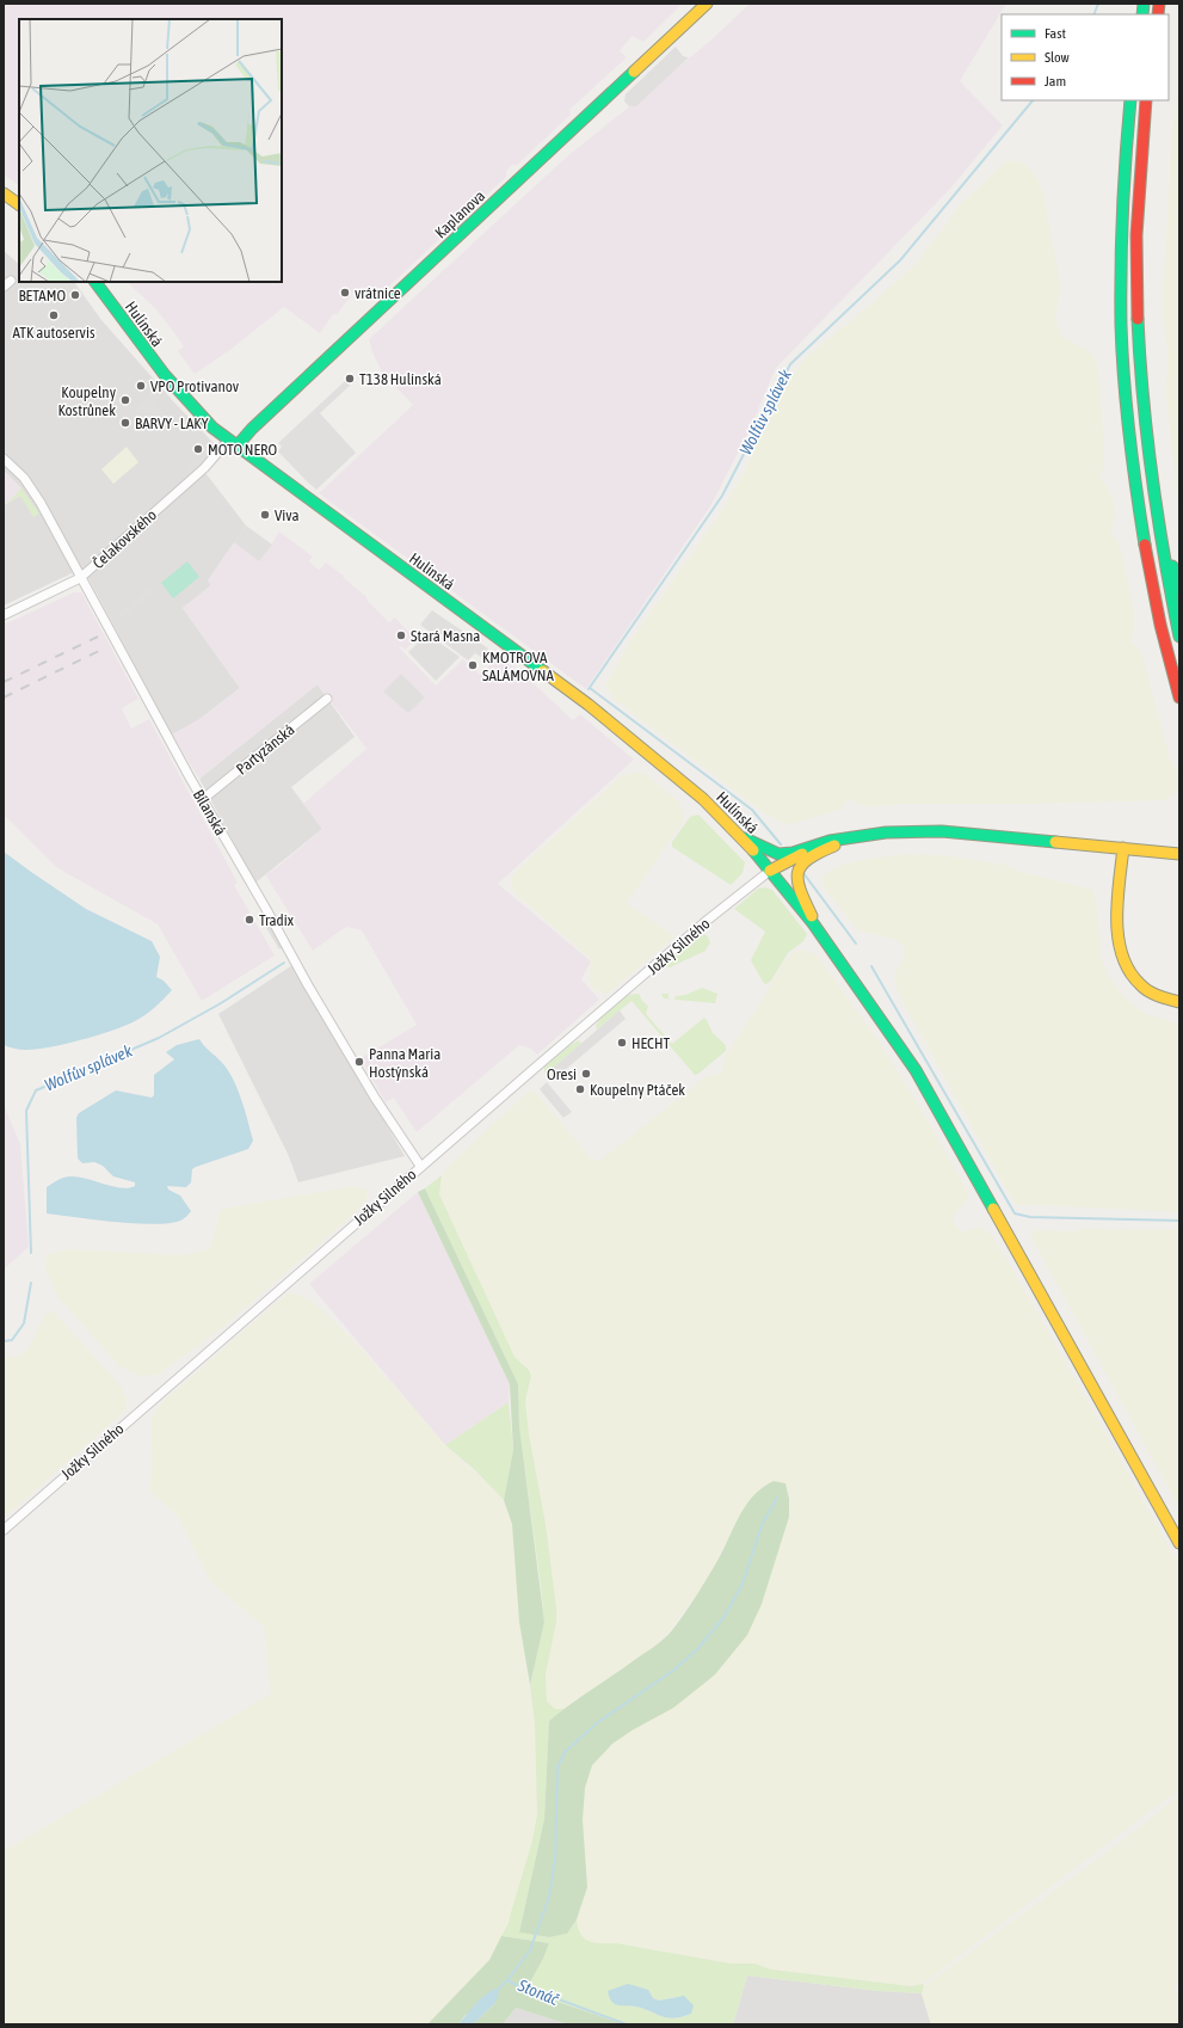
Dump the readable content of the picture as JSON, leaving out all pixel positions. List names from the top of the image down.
{
  "streets": {
    "main road": ["Kaplanova", "Hulínská"],
    "street": [
      "Čelakovského",
      "Partyzánská",
      "Bílanská",
      "Jožky Silného"
    ]
  },
  "crossings": [
    ["Kaplanova", "Hulínská"],
    ["Kaplanova", "Čelakovského"],
    ["Hulínská", "Čelakovského"],
    ["Hulínská", "Jožky Silného"],
    ["Čelakovského", "Bílanská"],
    ["Partyzánská", "Bílanská"],
    ["Bílanská", "Jožky Silného"]
  ],
  "water": ["Wolfův splávek", "Stonáč"],
  "places": [
    "vrátnice",
    "BETAMO",
    "ATK autoservis",
    "T138 Hulínská",
    "VPO Protivanov",
    "Koupelny Kostrůnek",
    "BARVY - LAKY",
    "MOTO NERO",
    "Viva",
    "Stará Masna",
    "KMOTROVA SALÁMOVNA",
    "Tradix",
    "HECHT",
    "Panna Maria Hostýnská",
    "Oresi",
    "Koupelny Ptáček"
  ],
  "legend": ["Fast", "Slow", "Jam"]
}
